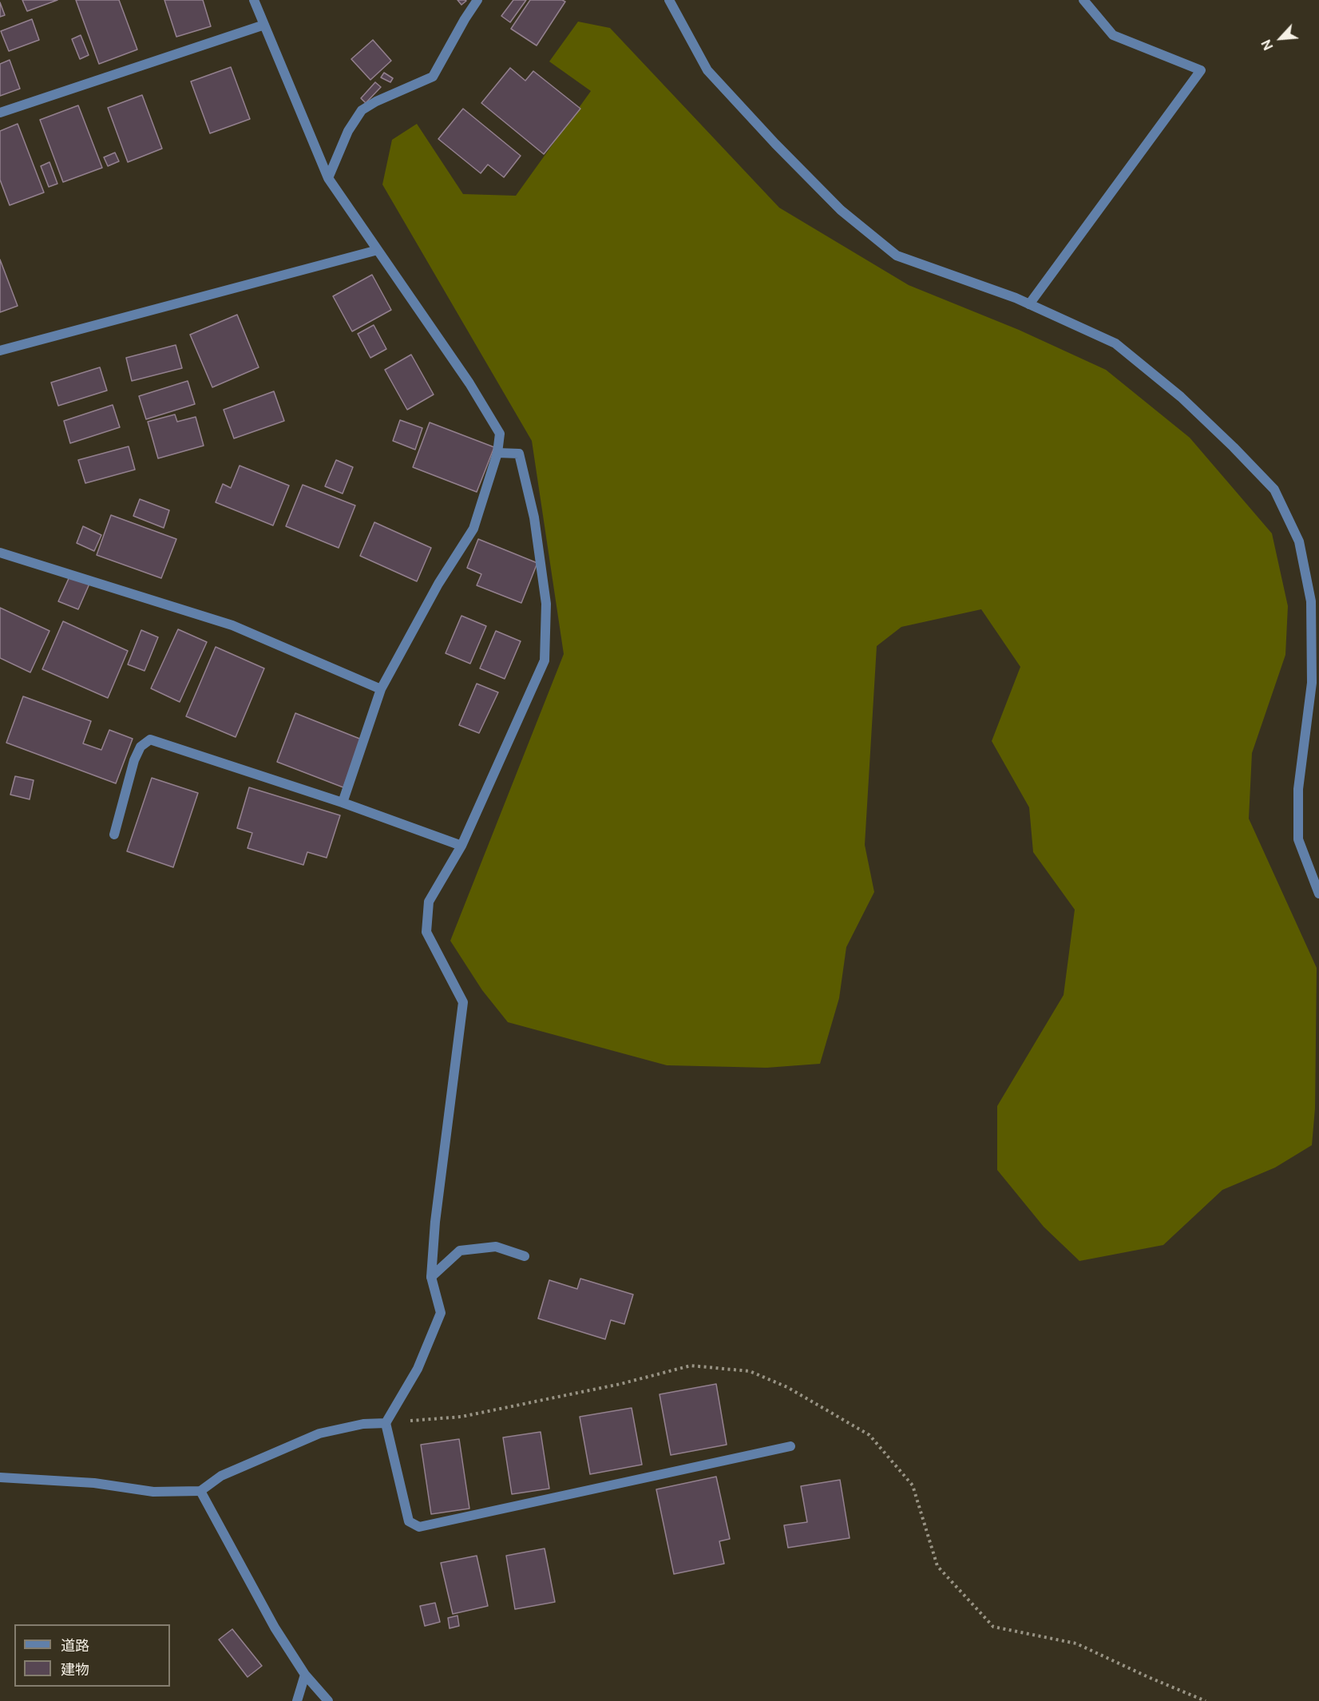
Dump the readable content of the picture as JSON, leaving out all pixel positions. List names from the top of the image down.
{
  "legend": ["道路", "建物"],
  "north": "bottom left"
}
